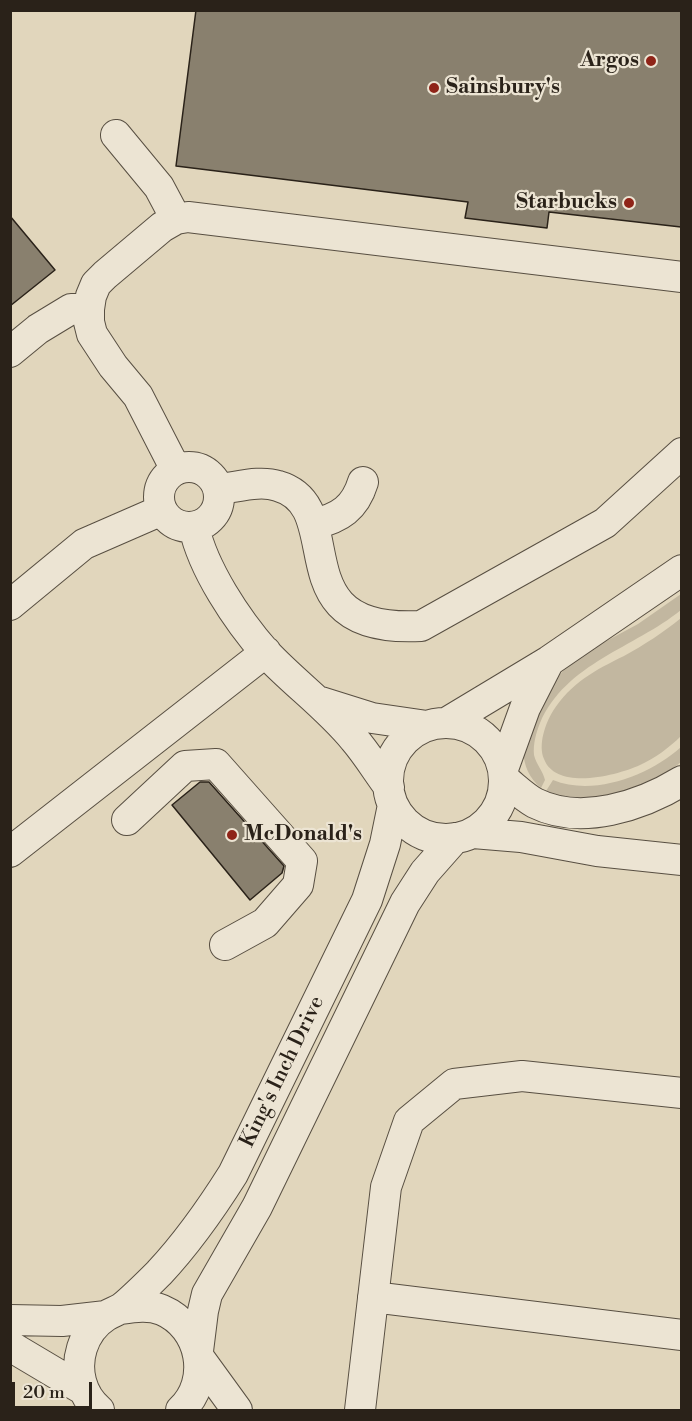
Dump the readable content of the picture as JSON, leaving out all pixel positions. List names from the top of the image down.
{
  "streets": {
    "street": ["King's Inch Drive"]
  },
  "places": [
    "Argos",
    "Sainsbury's",
    "Starbucks",
    "McDonald's"
  ],
  "scale_bar": "20 m"
}
